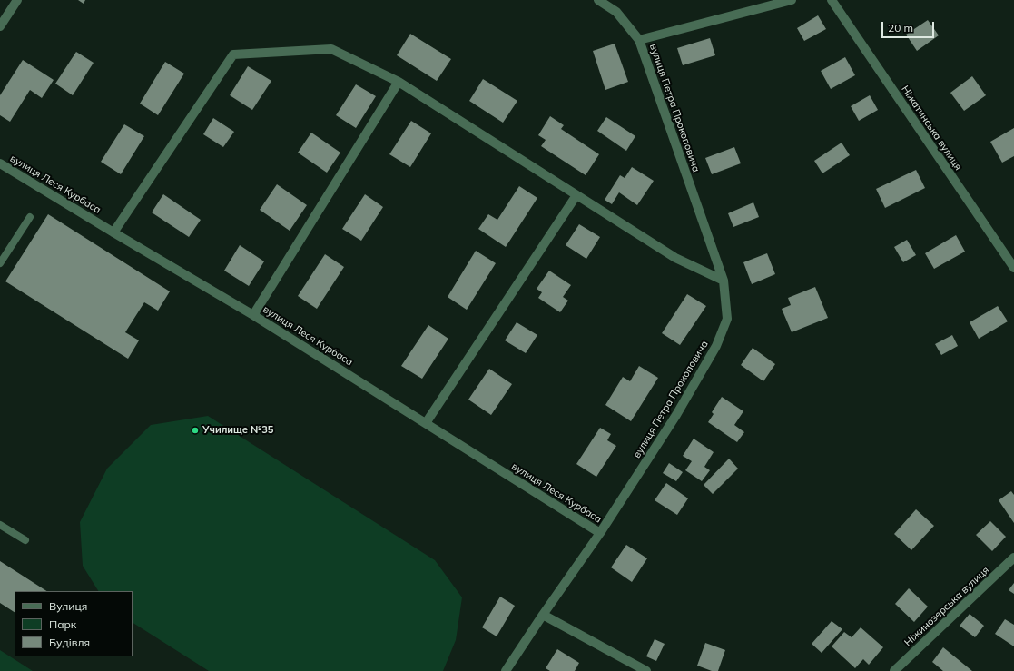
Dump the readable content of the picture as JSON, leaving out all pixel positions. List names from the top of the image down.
{
  "streets": {
    "street": [
      "вулиця Петра Прокоповича",
      "Ніжатинська вулиця",
      "вулиця Леся Курбаса",
      "Ніжинозерська вулиця"
    ]
  },
  "crossings": [
    ["вулиця Петра Прокоповича", "вулиця Леся Курбаса"]
  ],
  "places": ["Училище №35"],
  "legend": ["Вулиця", "Парк", "Будівля"],
  "scale_bar": "20 m"
}
